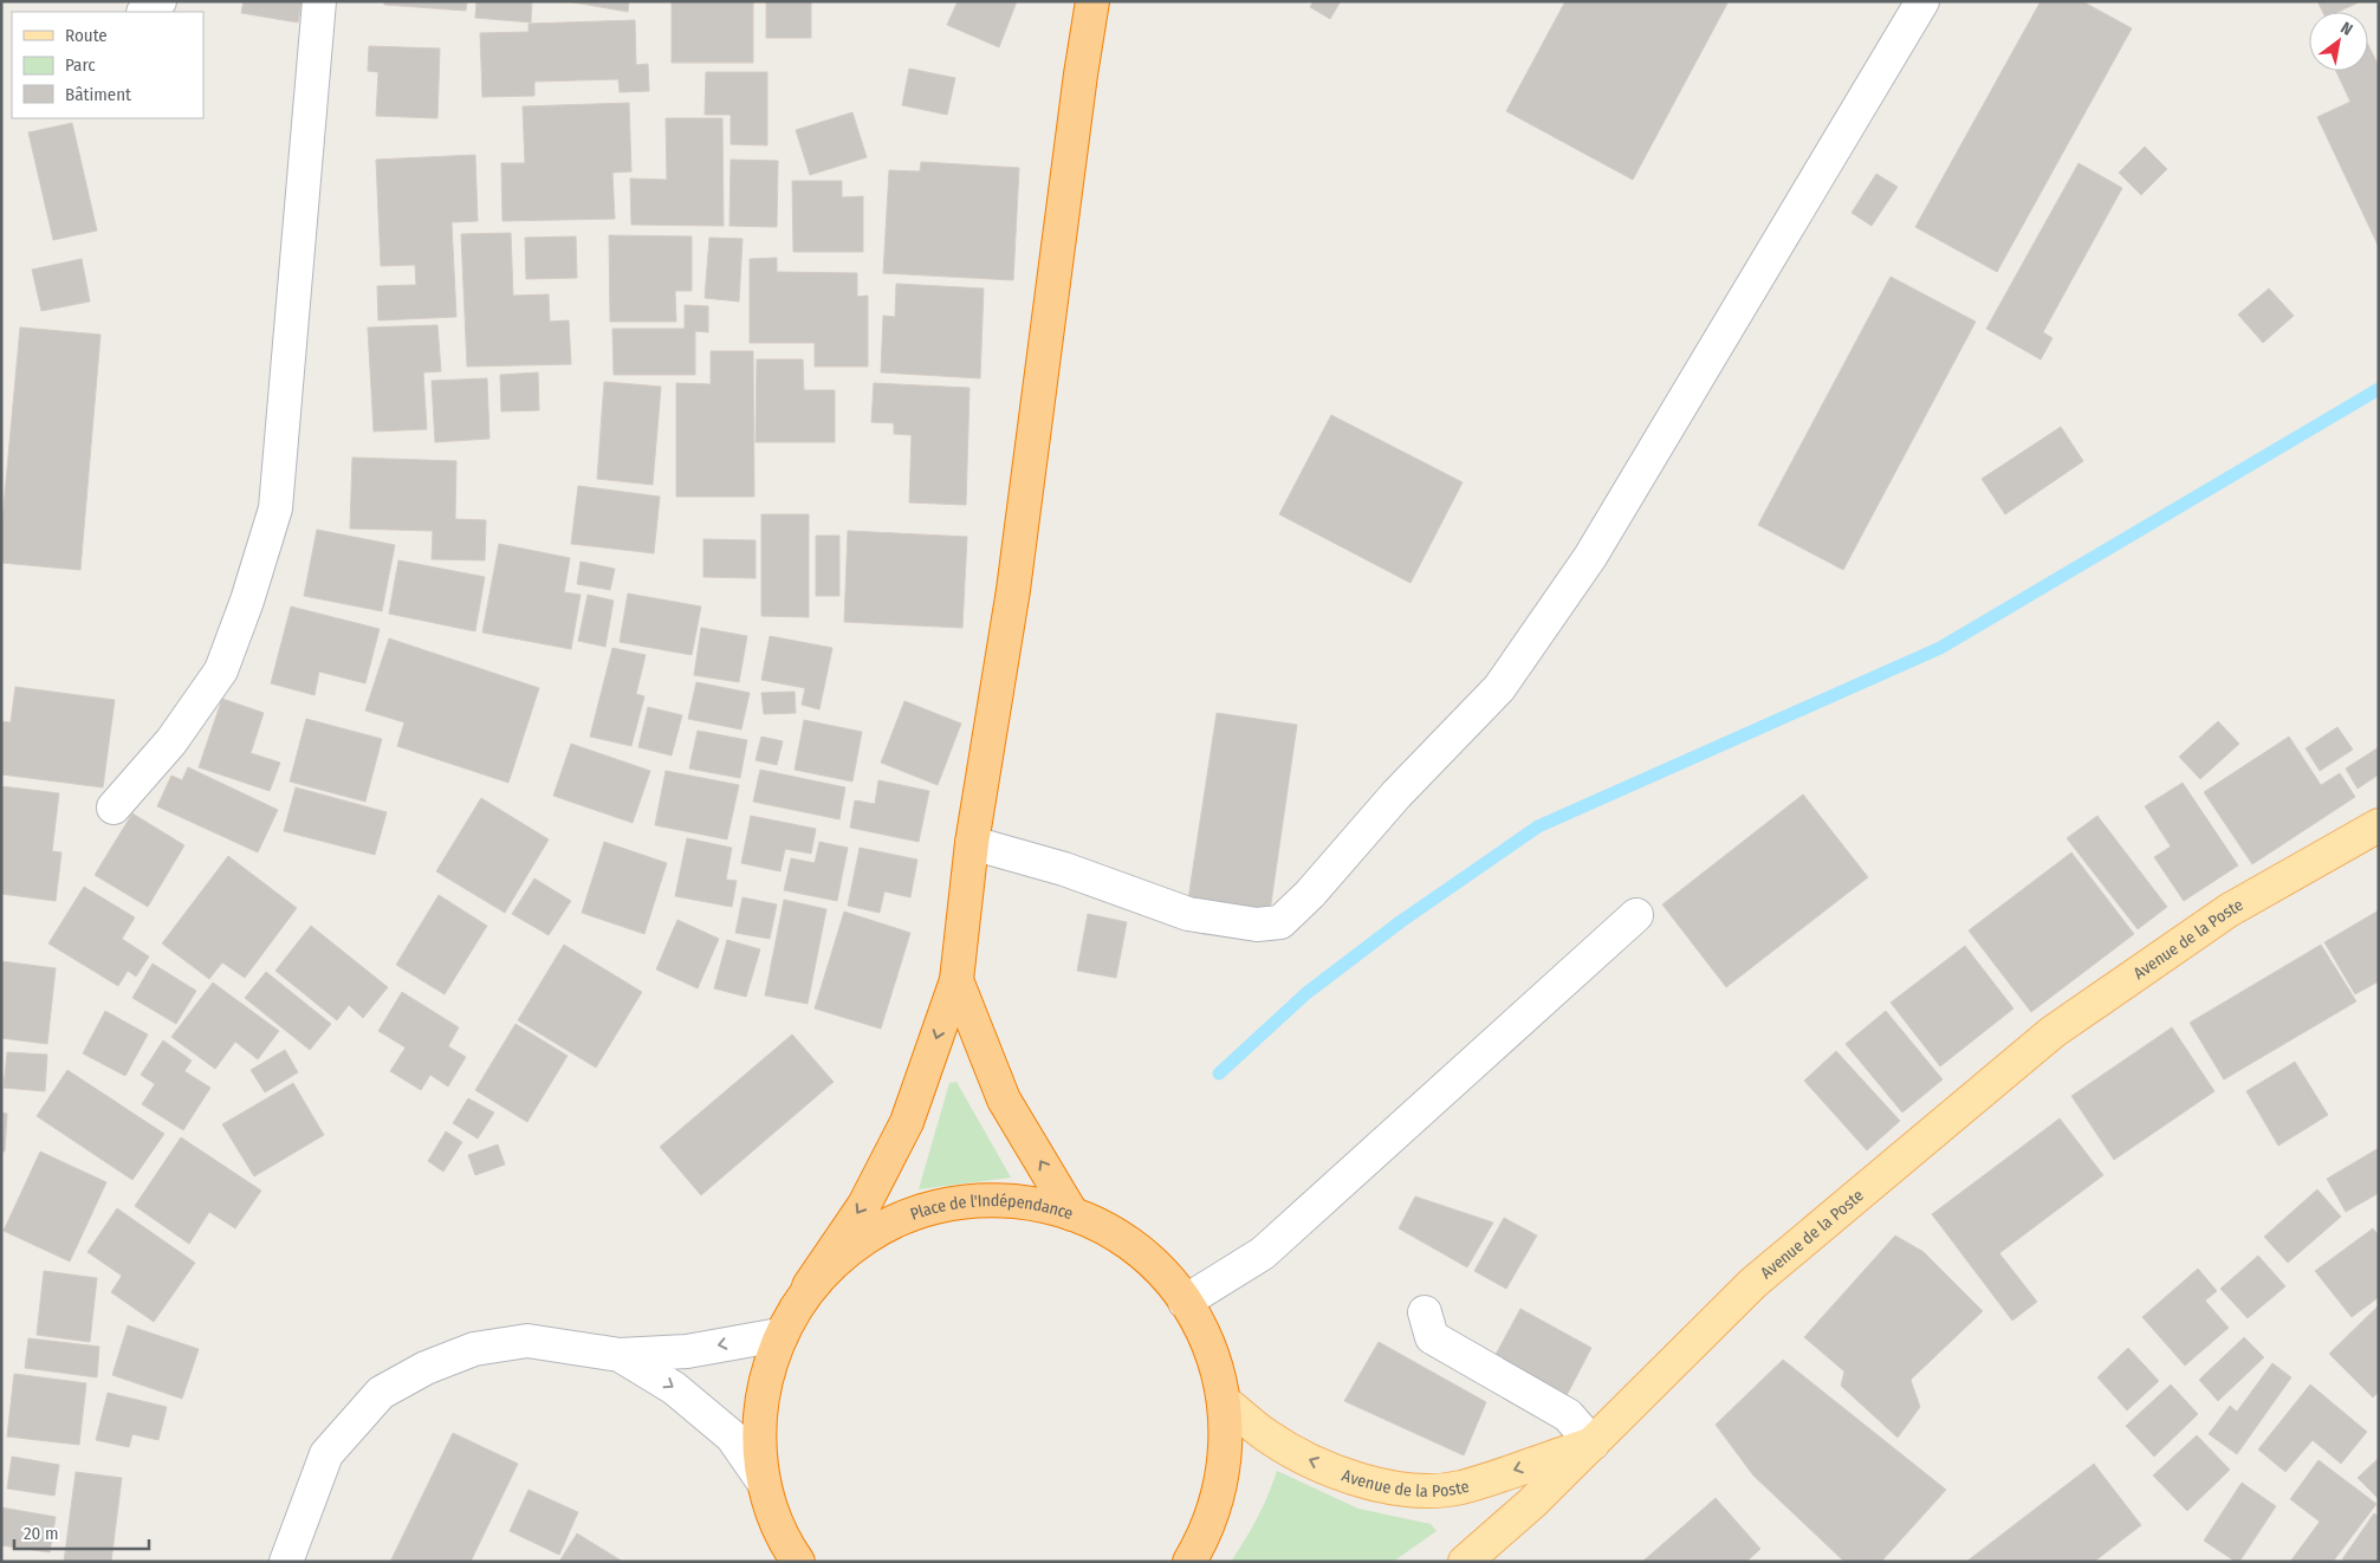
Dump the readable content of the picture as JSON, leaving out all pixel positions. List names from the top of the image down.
{
  "streets": {
    "highway": ["Place de l'Indépendance"],
    "main road": ["Avenue de la Poste"]
  },
  "crossings": [
    ["Avenue de la Poste", "Place de l'Indépendance"]
  ],
  "legend": ["Route", "Parc", "Bâtiment"],
  "scale_bar": "20 m",
  "north": "top right"
}
